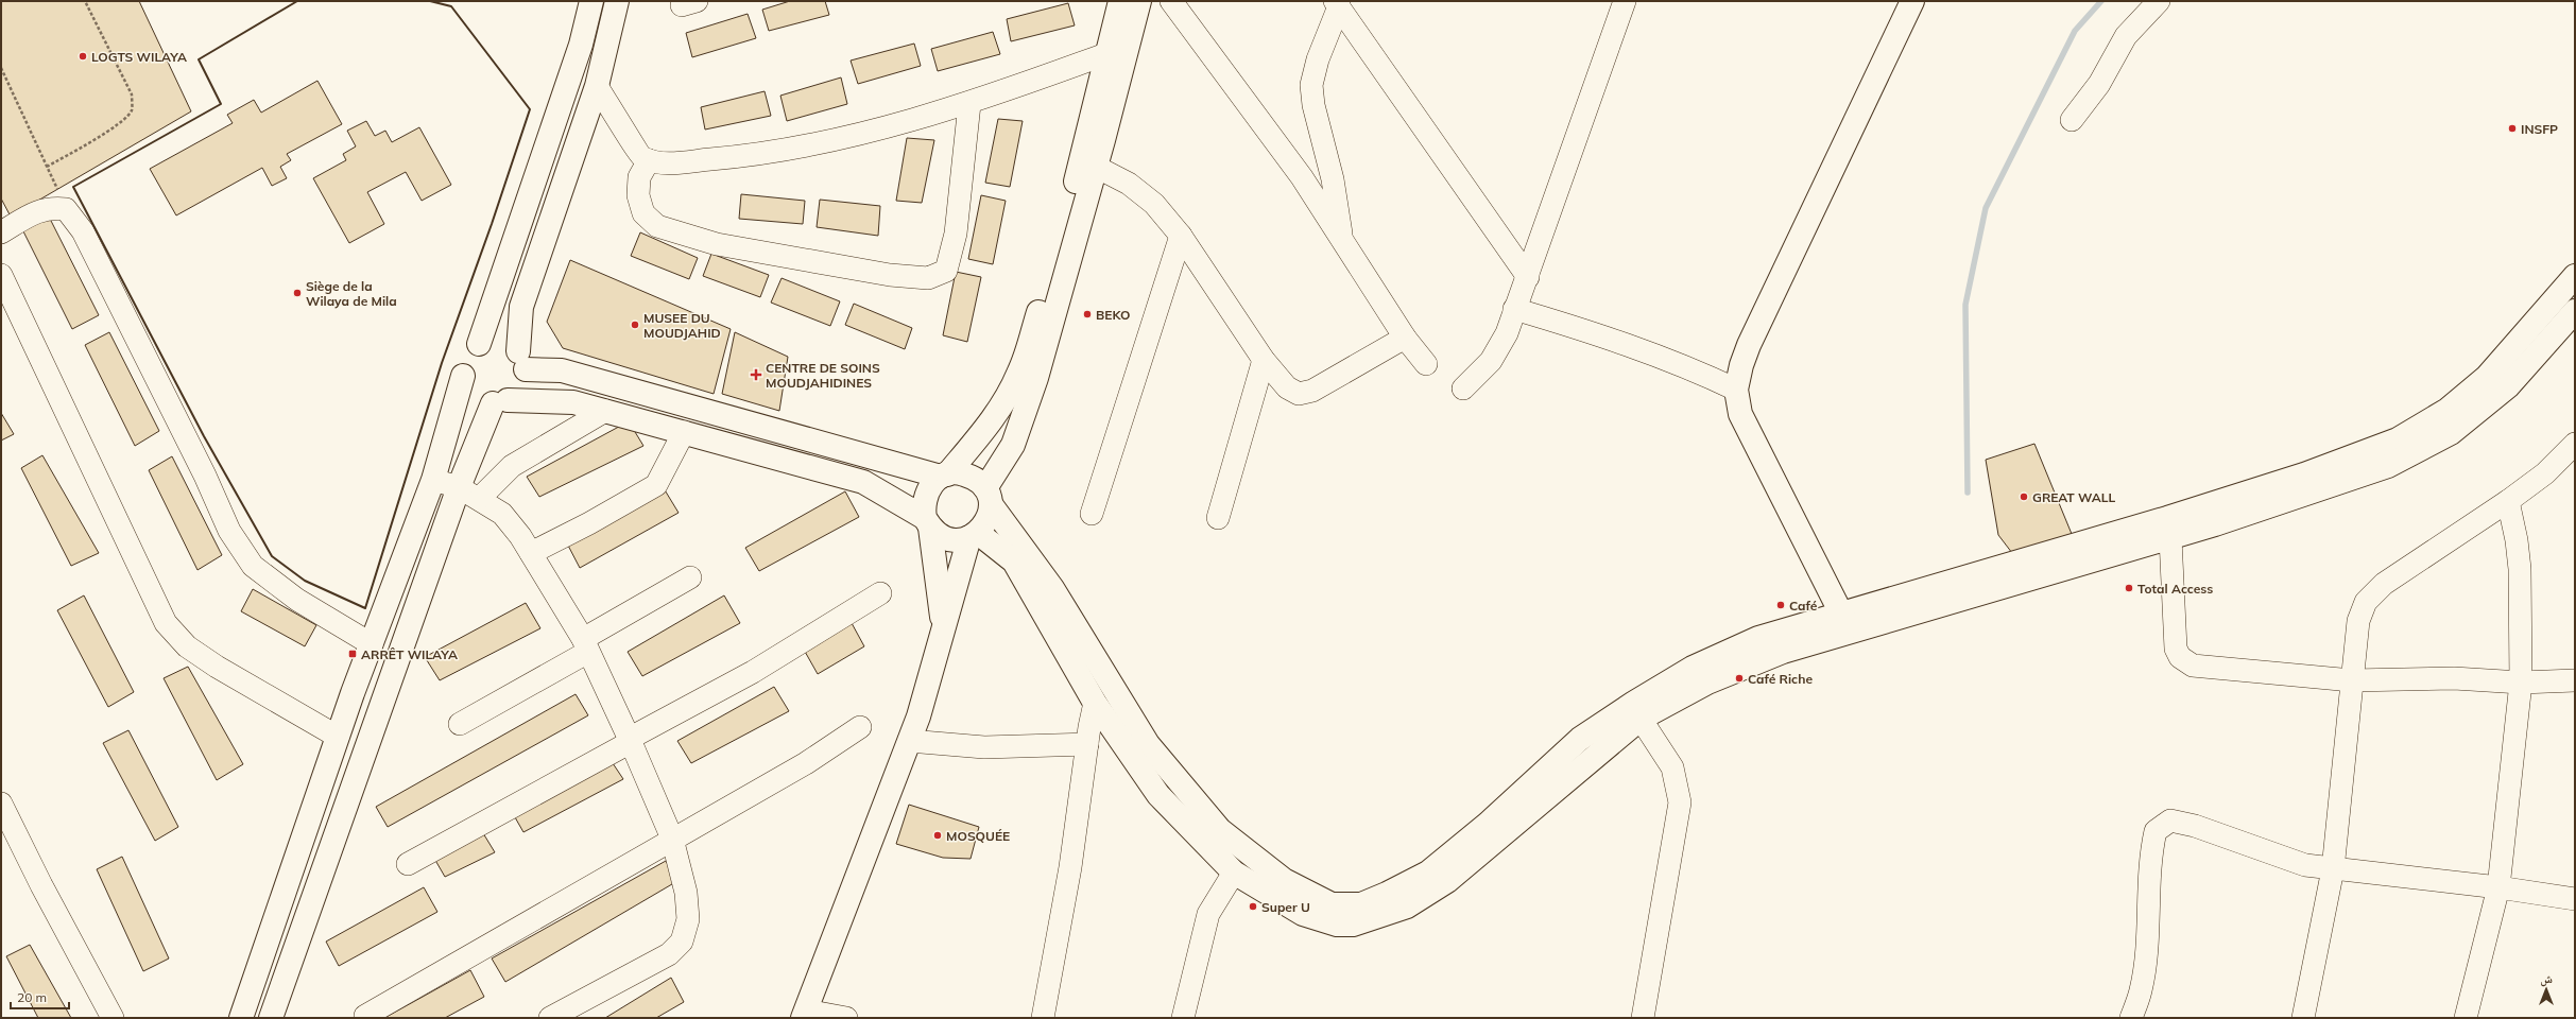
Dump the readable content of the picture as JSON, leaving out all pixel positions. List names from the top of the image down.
{
  "places": {
    "other": [
      "LOGTS WILAYA",
      "INSFP",
      "Siège de la Wilaya de Mila",
      "BEKO",
      "MUSEE DU MOUDJAHID",
      "GREAT WALL",
      "Total Access",
      "Café",
      "Café Riche",
      "MOSQUÉE",
      "Super U"
    ],
    "health": ["CENTRE DE SOINS MOUDJAHIDINES"],
    "transit": ["ARRÊT WILAYA"]
  },
  "scale_bar": "20 m",
  "north": "top"
}
